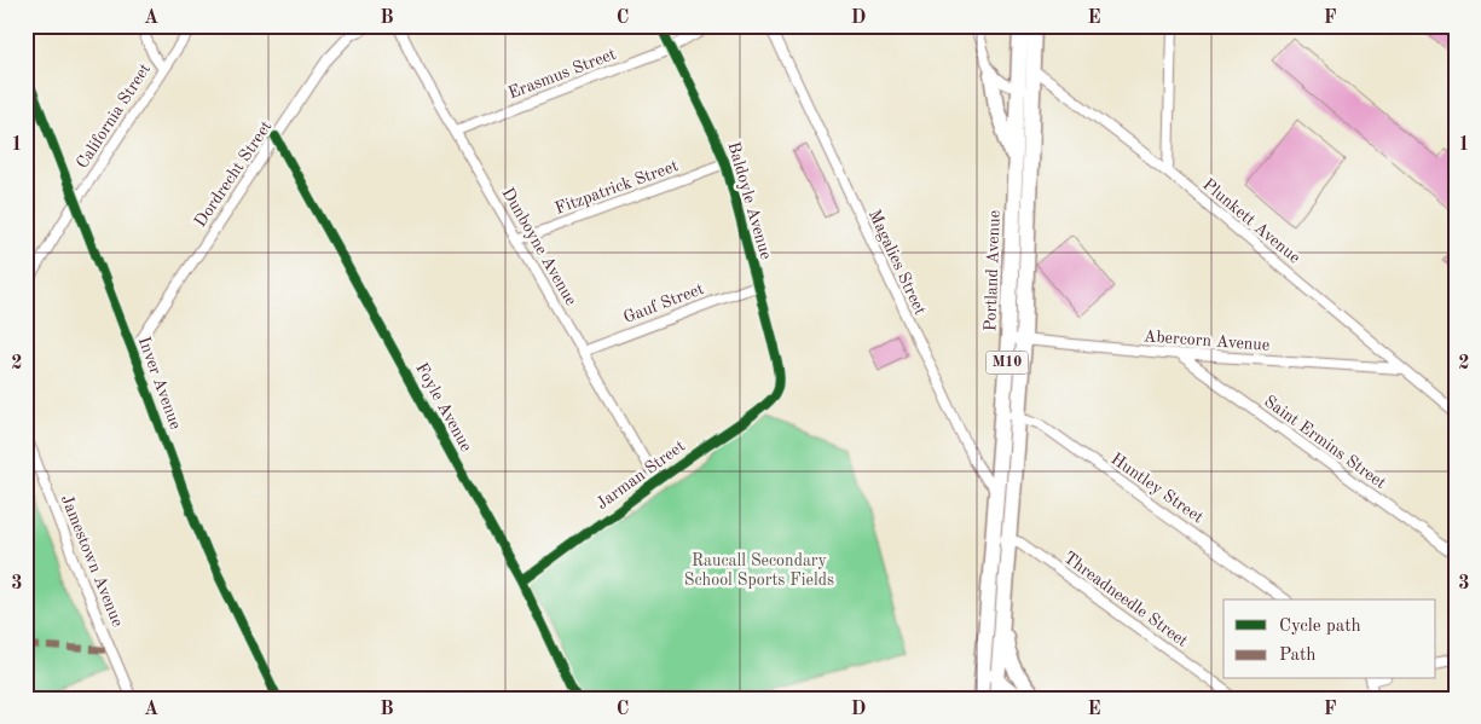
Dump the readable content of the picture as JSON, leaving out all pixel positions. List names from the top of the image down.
{
  "streets": {
    "main road": ["Portland Avenue", "M10"],
    "street": [
      "Erasmus Street",
      "California Street",
      "Dordrecht Street",
      "Fitzpatrick Street",
      "Baldoyle Avenue",
      "Plunkett Avenue",
      "Dunboyne Avenue",
      "Magalies Street",
      "Gauf Street",
      "Abercorn Avenue",
      "Inver Avenue",
      "Foyle Avenue",
      "Saint Ermins Street",
      "Jarman Street",
      "Huntley Street",
      "Jamestown Avenue",
      "Threadneedle Street"
    ]
  },
  "crossings": [
    ["Erasmus Street", "Baldoyle Avenue"],
    ["Erasmus Street", "Dunboyne Avenue"],
    ["California Street", "Inver Avenue"],
    ["Dordrecht Street", "Inver Avenue"],
    ["Dordrecht Street", "Foyle Avenue"],
    ["Fitzpatrick Street", "Baldoyle Avenue"],
    ["Fitzpatrick Street", "Dunboyne Avenue"],
    ["Baldoyle Avenue", "Gauf Street"],
    ["Baldoyle Avenue", "Jarman Street"],
    ["Plunkett Avenue", "Portland Avenue"],
    ["Plunkett Avenue", "Abercorn Avenue"],
    ["Dunboyne Avenue", "Gauf Street"],
    ["Dunboyne Avenue", "Jarman Street"],
    ["Magalies Street", "Portland Avenue"],
    ["Portland Avenue", "Abercorn Avenue"],
    ["Portland Avenue", "Huntley Street"],
    ["Portland Avenue", "Threadneedle Street"],
    ["Abercorn Avenue", "Saint Ermins Street"],
    ["Foyle Avenue", "Jarman Street"]
  ],
  "parks": ["Raucall Secondary School Sports Fields"],
  "legend": ["Cycle path", "Path"],
  "grid": {
    "columns": [
      "A",
      "B",
      "C",
      "D",
      "E",
      "F"
    ],
    "rows": ["1", "2", "3"]
  }
}
